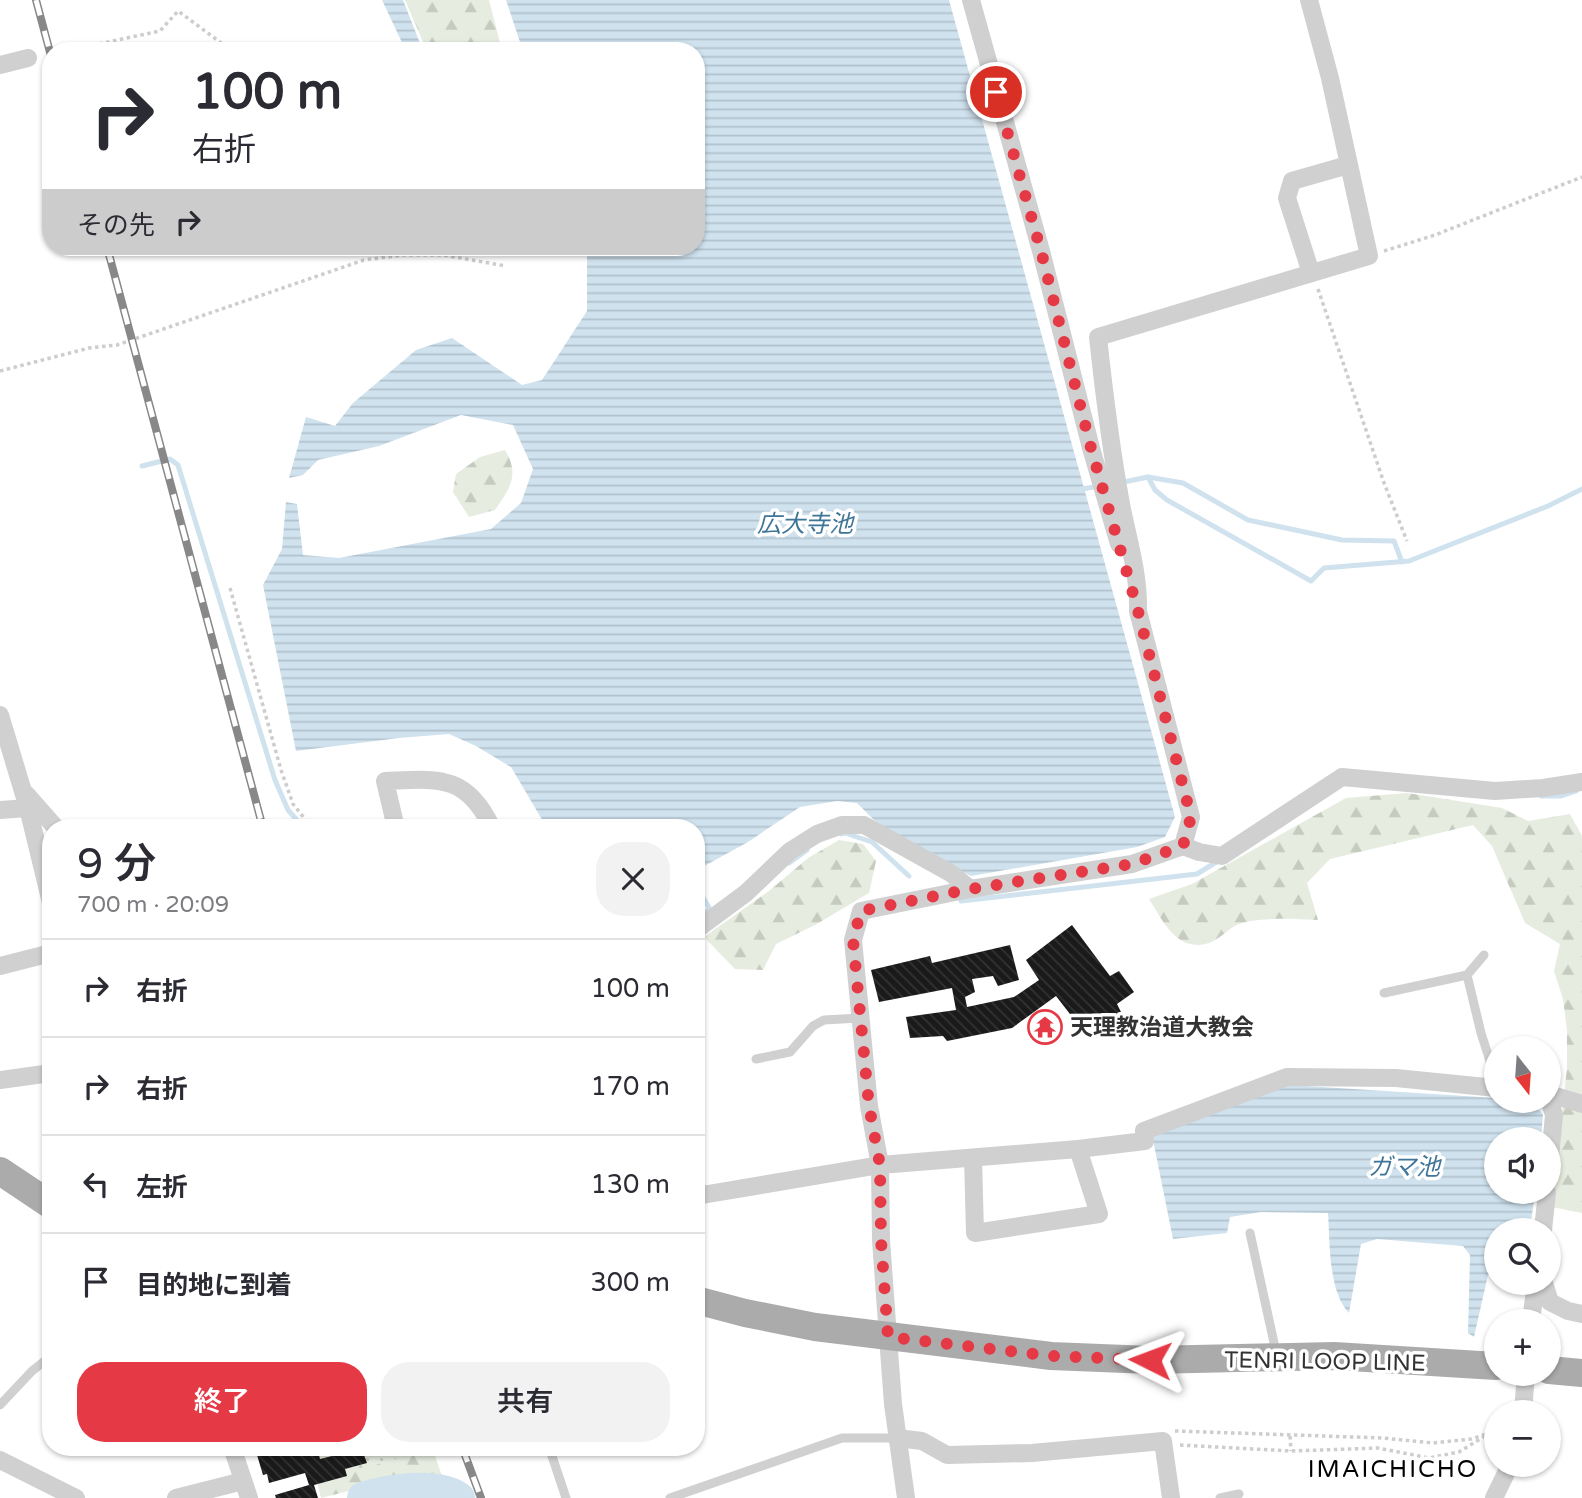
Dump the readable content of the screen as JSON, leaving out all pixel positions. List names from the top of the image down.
{
  "streets": {
    "main road": ["TENRI LOOP LINE"]
  },
  "districts": ["IMAICHICHO"],
  "water": ["広大寺池", "ガマ池"],
  "places": {
    "temple": ["天理教治道大教会"]
  },
  "north": "bottom",
  "page": {
    "turn": ["100 m", "右折"],
    "then": "その先",
    "heading": ["9 分", "700 m · 20:09"],
    "list": [
      {
        "name": "右折",
        "value": "100 m"
      },
      {
        "name": "右折",
        "value": "170 m"
      },
      {
        "name": "左折",
        "value": "130 m"
      },
      {
        "name": "目的地に到着",
        "value": "300 m"
      }
    ],
    "map_buttons": ["+", "−"],
    "buttons": ["終了", "共有"]
  }
}
